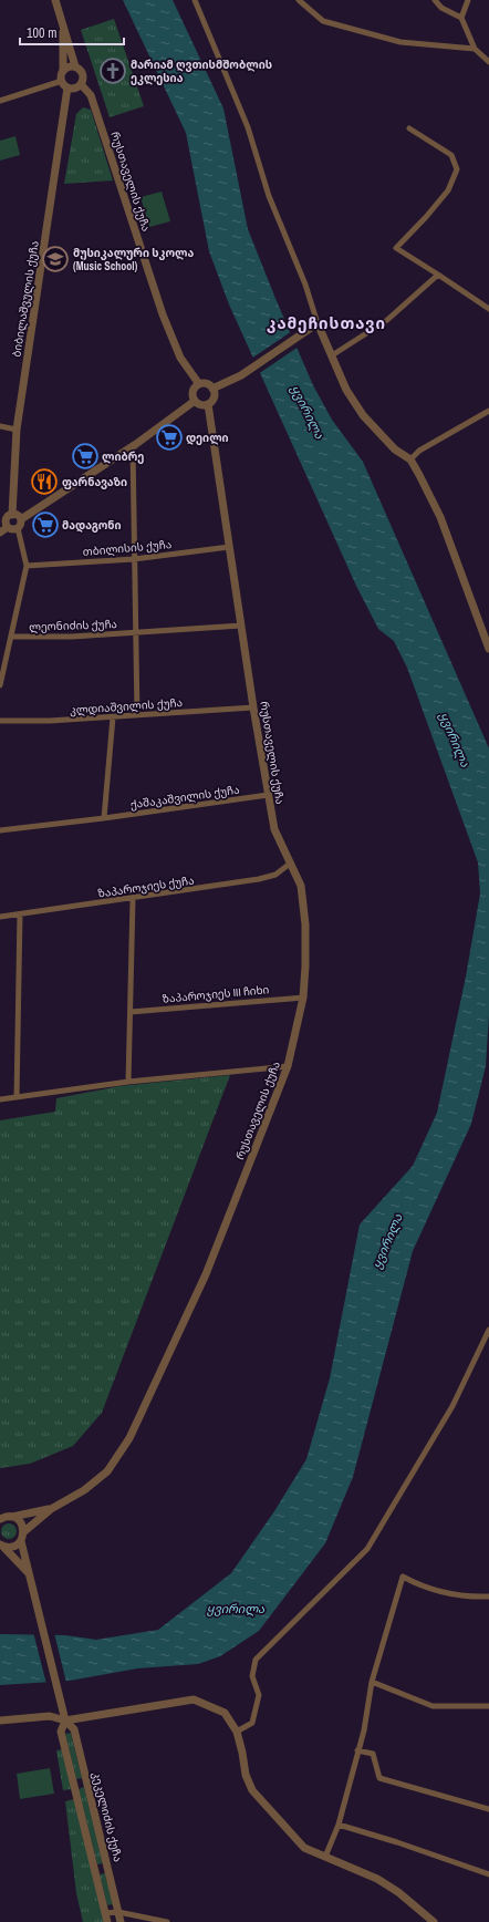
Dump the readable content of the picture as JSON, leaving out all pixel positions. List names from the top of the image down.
{
  "streets": {
    "street": [
      "რუსთაველის ქუჩა",
      "ბიბილაშვულის ქუჩა",
      "თბილისის ქუჩა",
      "ლეონიძის ქუჩა",
      "კლდიაშვილის ქუჩა",
      "ქაშაკაშვილის ქუჩა",
      "ზაპაროჯიეს ქუჩა",
      "ზაპაროჯიეს III ჩიხი",
      "კეკელიძის ქუჩა"
    ]
  },
  "crossings": [
    ["რუსთაველის ქუჩა", "ბიბილაშვულის ქუჩა"],
    ["რუსთაველის ქუჩა", "თბილისის ქუჩა"],
    ["რუსთაველის ქუჩა", "ლეონიძის ქუჩა"],
    ["რუსთაველის ქუჩა", "კლდიაშვილის ქუჩა"],
    ["რუსთაველის ქუჩა", "ქაშაკაშვილის ქუჩა"],
    ["რუსთაველის ქუჩა", "ზაპაროჯიეს ქუჩა"],
    ["რუსთაველის ქუჩა", "ზაპაროჯიეს III ჩიხი"]
  ],
  "districts": ["კამეჩისთავი"],
  "water": ["ყვირილა"],
  "places": {
    "church": ["მარიამ ღვთისმშობლის ეკლესია"],
    "school or university": ["მუსიკალური სკოლა (Music School)"],
    "supermarket": ["დეილი", "ლიბრე", "მადაგონი"],
    "restaurant": ["ფარნავაზი"]
  },
  "scale_bar": "100 m"
}
